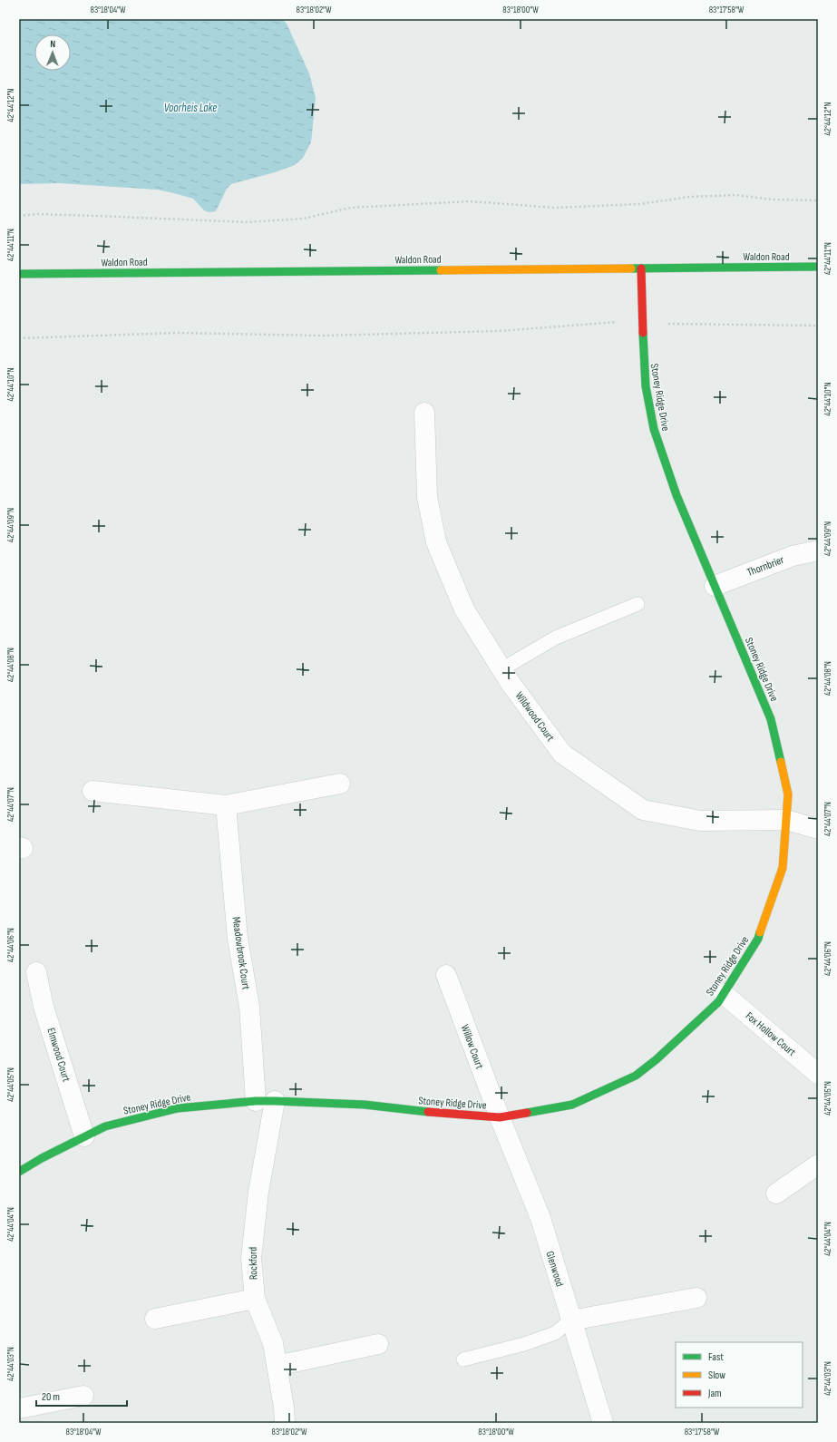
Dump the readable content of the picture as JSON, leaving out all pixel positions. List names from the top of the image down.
{
  "streets": {
    "street": [
      "Waldon Road",
      "Stoney Ridge Drive",
      "Thornbrier",
      "Wildwood Court",
      "Meadowbrook Court",
      "Fox Hollow Court",
      "Willow Court",
      "Elmwood Court",
      "Rockford",
      "Glenwood"
    ]
  },
  "crossings": [
    ["Waldon Road", "Stoney Ridge Drive"],
    ["Stoney Ridge Drive", "Thornbrier"],
    ["Stoney Ridge Drive", "Wildwood Court"],
    ["Stoney Ridge Drive", "Meadowbrook Court"],
    ["Stoney Ridge Drive", "Fox Hollow Court"],
    ["Stoney Ridge Drive", "Willow Court"],
    ["Stoney Ridge Drive", "Elmwood Court"],
    ["Stoney Ridge Drive", "Rockford"],
    ["Stoney Ridge Drive", "Glenwood"],
    ["Meadowbrook Court", "Rockford"],
    ["Willow Court", "Glenwood"]
  ],
  "water": ["Voorheis Lake"],
  "legend": ["Fast", "Slow", "Jam"],
  "scale_bar": "20 m",
  "north": "top",
  "coordinates": [
    "83°18'04\"W",
    "83°18'02\"W",
    "83°18'00\"W",
    "83°17'58\"W",
    "42°44'12\"N",
    "42°44'11\"N",
    "42°44'10\"N",
    "42°44'09\"N",
    "42°44'08\"N",
    "42°44'07\"N",
    "42°44'06\"N",
    "42°44'05\"N",
    "42°44'04\"N",
    "42°44'03\"N"
  ]
}
